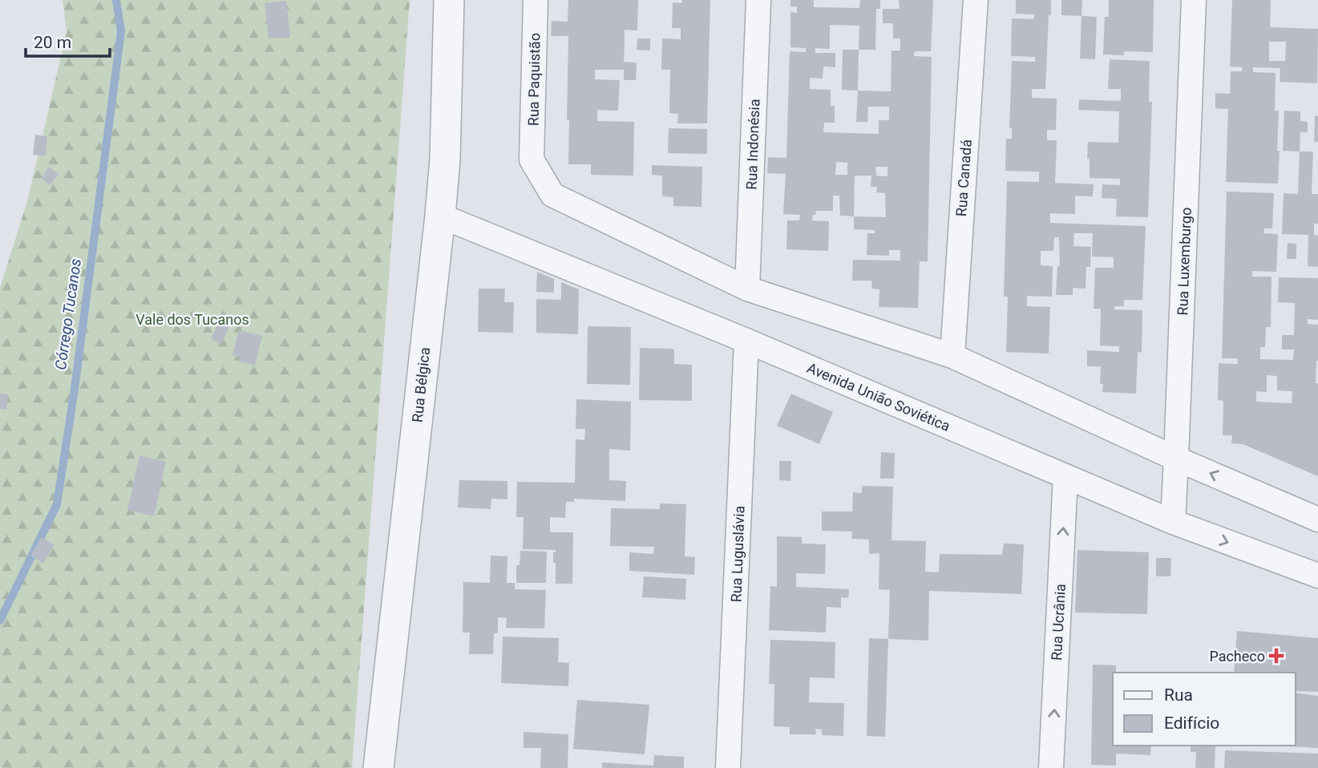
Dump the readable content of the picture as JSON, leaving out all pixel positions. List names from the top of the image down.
{
  "streets": {
    "street": [
      "Rua Paquistão",
      "Rua Indonésia",
      "Rua Canadá",
      "Rua Luxemburgo",
      "Rua Bélgica",
      "Avenida União Soviética",
      "Rua Luguslávia",
      "Rua Ucrânia"
    ]
  },
  "crossings": [
    ["Rua Paquistão", "Rua Indonésia"],
    ["Rua Luxemburgo", "Avenida União Soviética"],
    ["Rua Bélgica", "Avenida União Soviética"],
    ["Avenida União Soviética", "Rua Luguslávia"],
    ["Avenida União Soviética", "Rua Ucrânia"]
  ],
  "one_way": ["Rua Ucrânia"],
  "water": ["Córrego Tucanos"],
  "parks": ["Vale dos Tucanos"],
  "places": {
    "health": ["Pacheco"]
  },
  "legend": ["Rua", "Edifício"],
  "scale_bar": "20 m"
}
